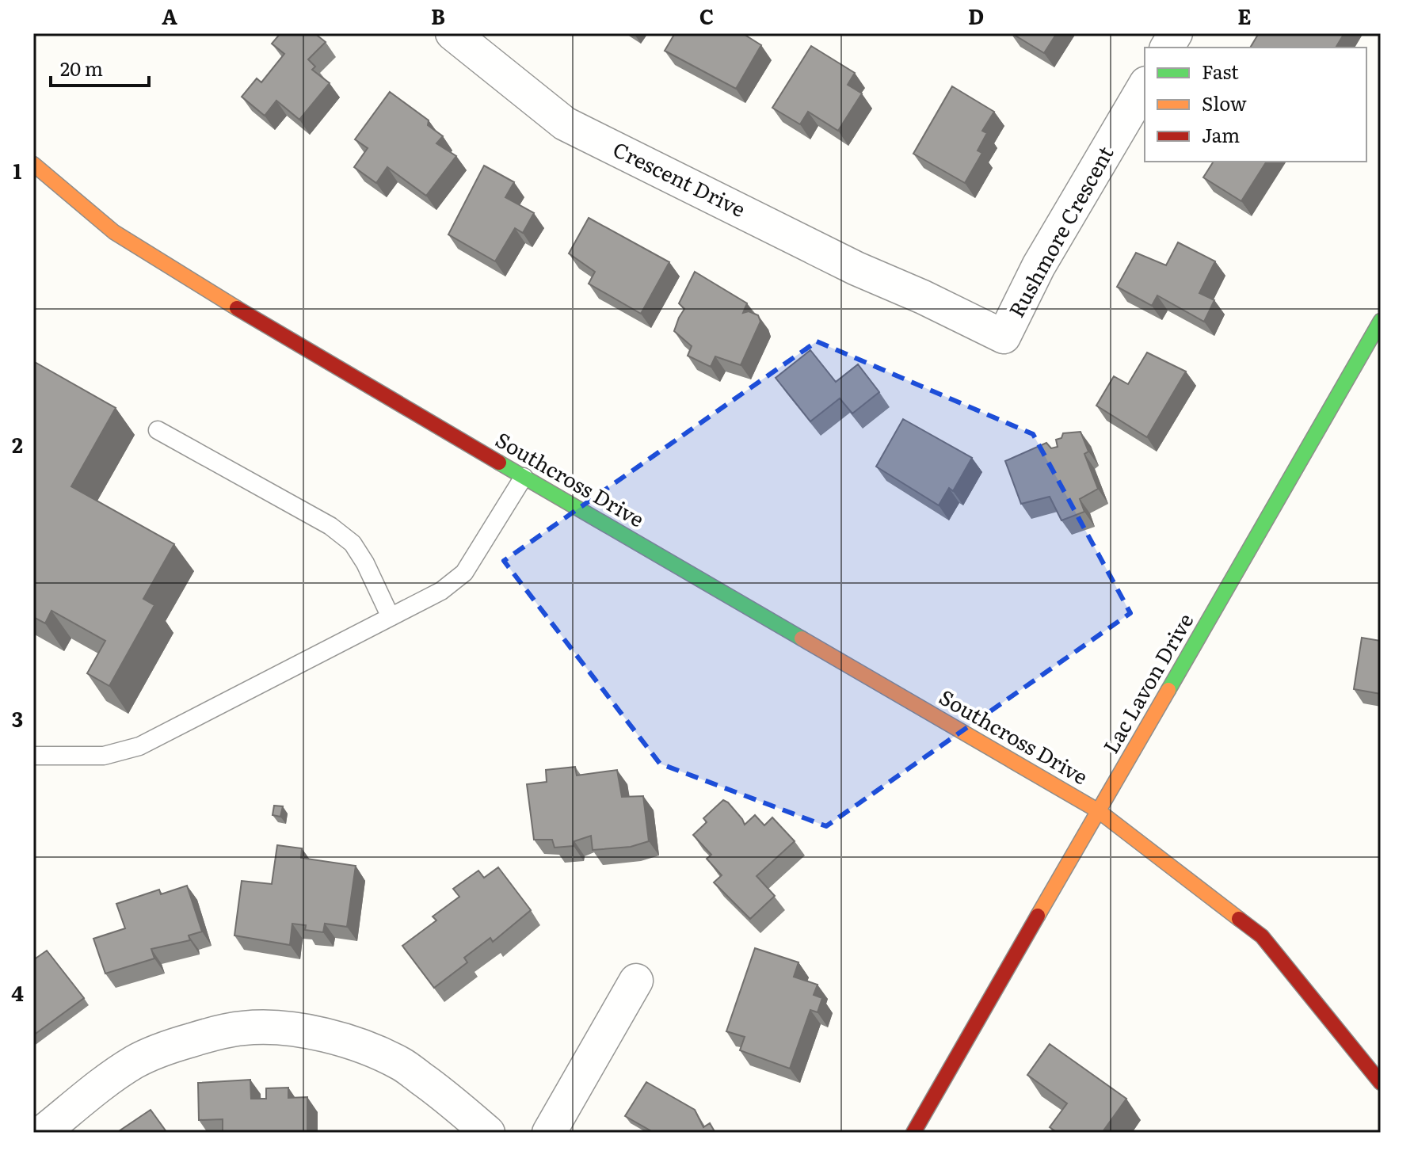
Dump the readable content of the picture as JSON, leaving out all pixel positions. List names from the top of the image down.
{
  "streets": {
    "street": [
      "Crescent Drive",
      "Rushmore Crescent",
      "Southcross Drive",
      "Lac Lavon Drive"
    ]
  },
  "crossings": [
    ["Crescent Drive", "Rushmore Crescent"],
    ["Southcross Drive", "Lac Lavon Drive"]
  ],
  "legend": ["Fast", "Slow", "Jam"],
  "scale_bar": "20 m",
  "grid": {
    "columns": [
      "A",
      "B",
      "C",
      "D",
      "E"
    ],
    "rows": [
      "1",
      "2",
      "3",
      "4"
    ]
  }
}
